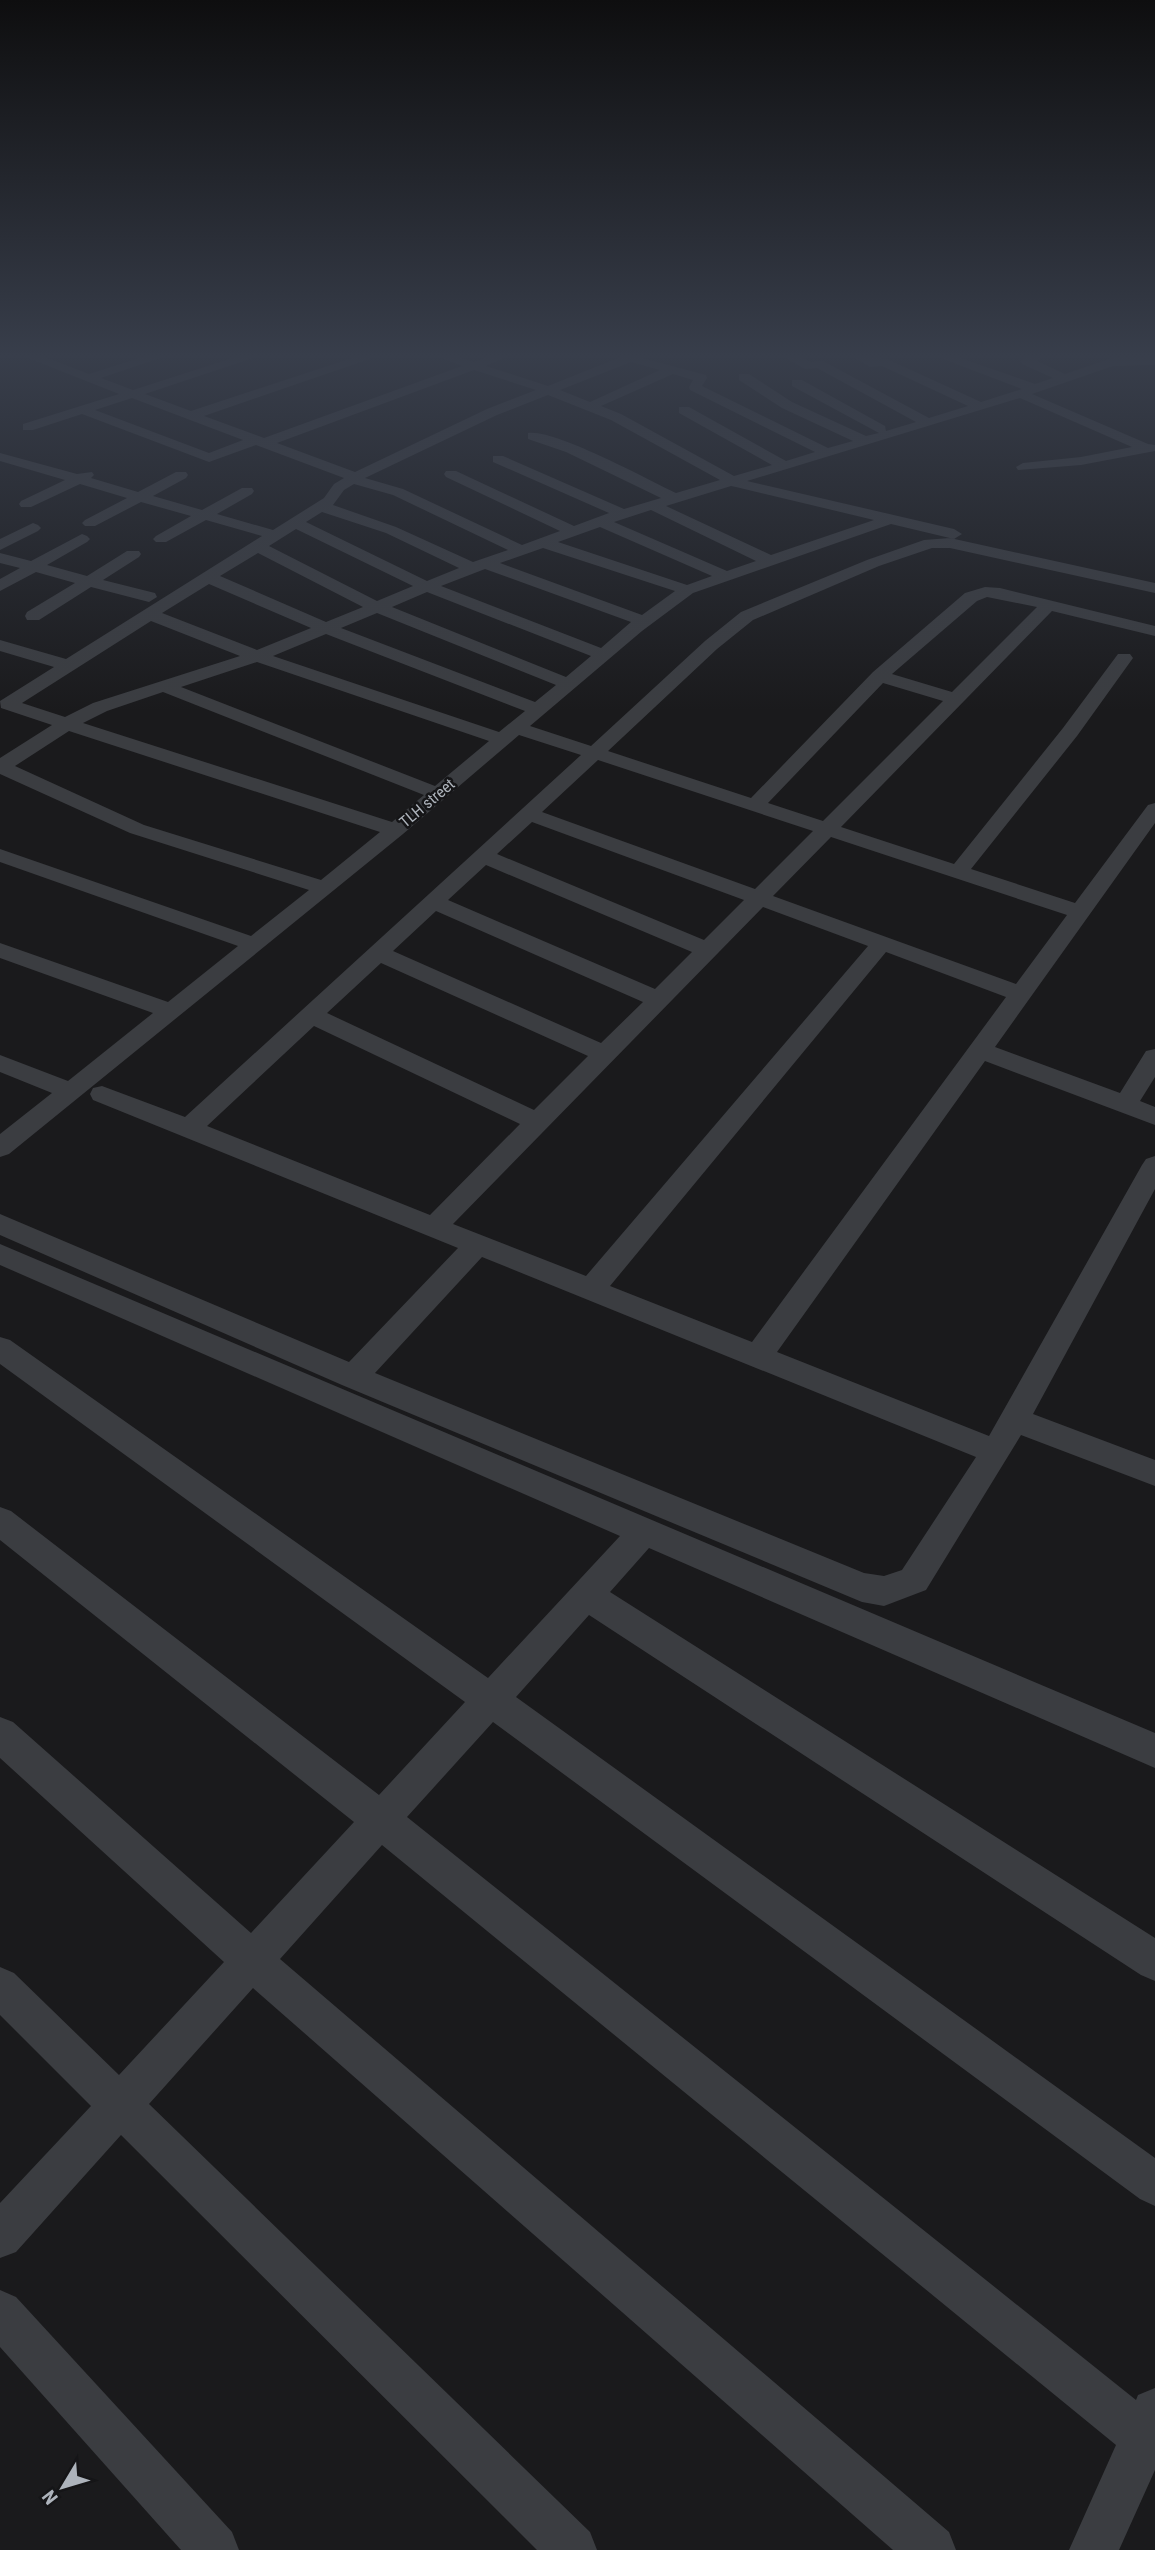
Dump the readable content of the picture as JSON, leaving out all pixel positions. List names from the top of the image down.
{
  "streets": {
    "street": ["TLH street"]
  },
  "north": "bottom left"
}
